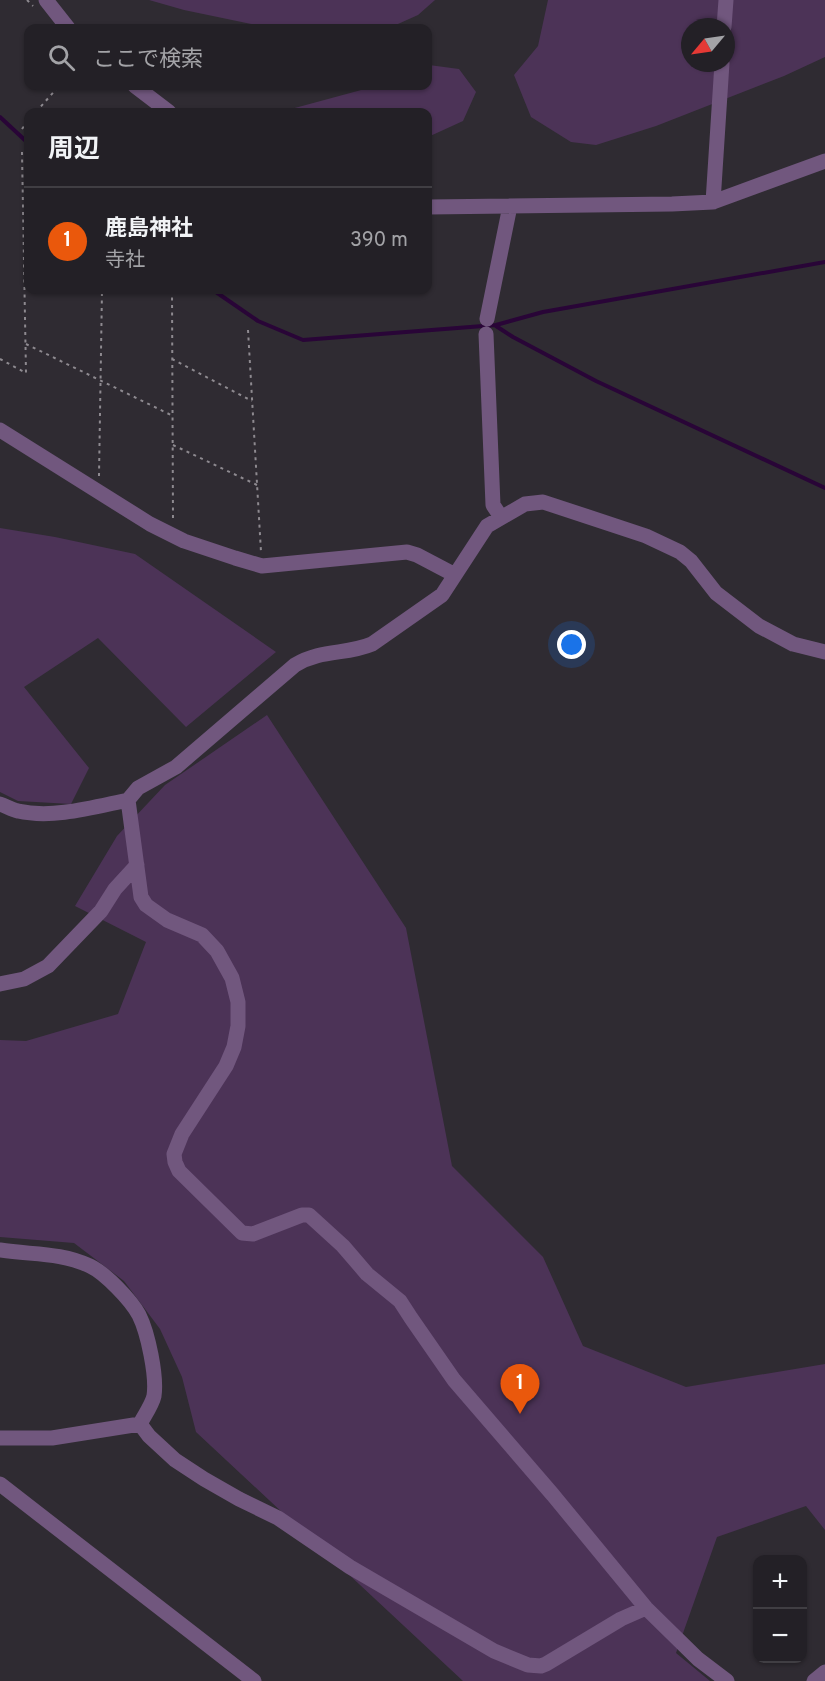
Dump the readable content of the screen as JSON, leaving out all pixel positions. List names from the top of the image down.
{
  "north": "bottom left",
  "page": {
    "search": "ここで検索",
    "heading": "周辺",
    "list": [
      {
        "mark": "1",
        "name": "鹿島神社",
        "note": "寺社",
        "value": "390 m"
      }
    ],
    "pins": "1",
    "map_buttons": ["+", "−"]
  }
}
